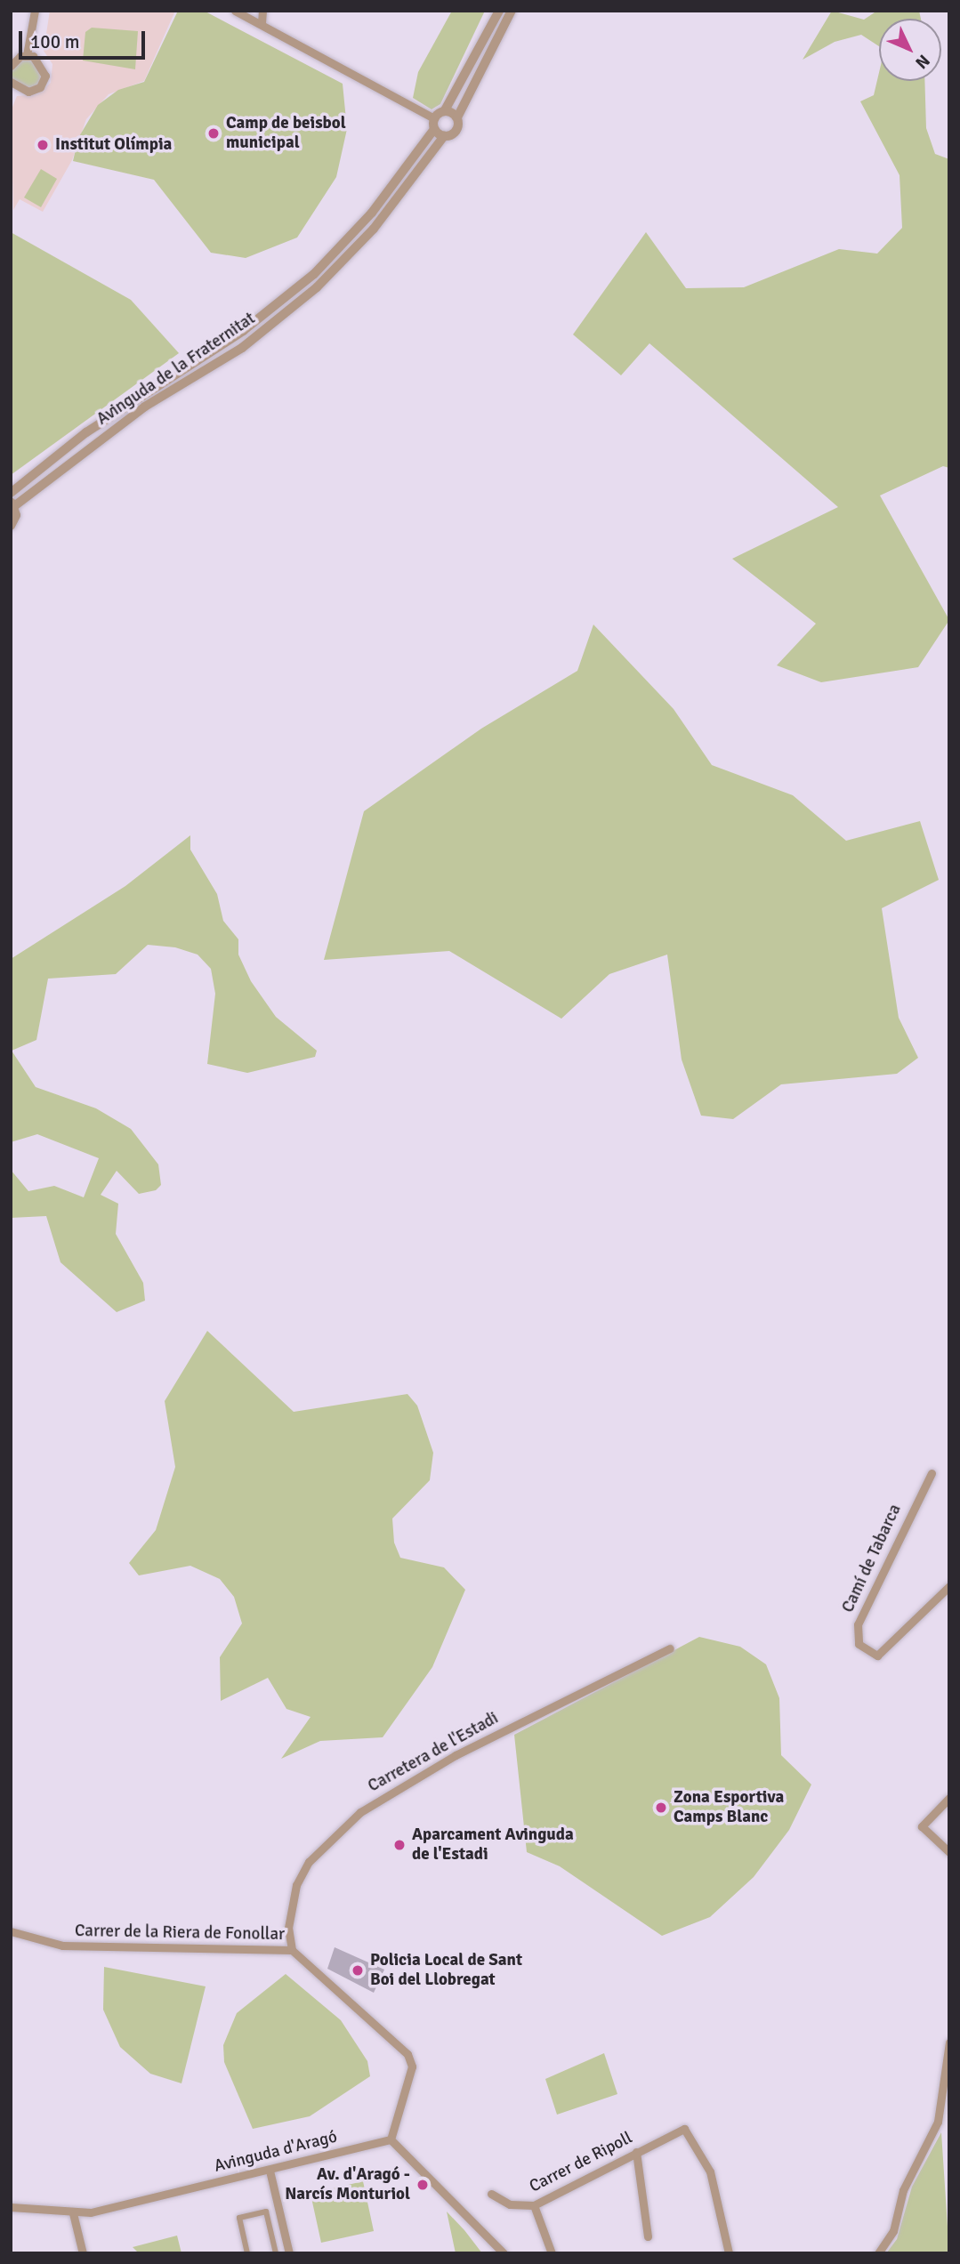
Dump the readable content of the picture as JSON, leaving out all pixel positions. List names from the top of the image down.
{
  "streets": {
    "street": [
      "Avinguda de la Fraternitat",
      "Camí de Tabarca",
      "Carretera de l'Estadi",
      "Carrer de la Riera de Fonollar",
      "Avinguda d'Aragó",
      "Carrer de Ripoll"
    ]
  },
  "crossings": [
    ["Carretera de l'Estadi", "Carrer de la Riera de Fonollar"],
    ["Carrer de la Riera de Fonollar", "Avinguda d'Aragó"]
  ],
  "places": [
    "Camp de beisbol municipal",
    "Institut Olímpia",
    "Zona Esportiva Camps Blanc",
    "Aparcament Avinguda de l'Estadi",
    "Policia Local de Sant Boi del Llobregat",
    "Av. d'Aragó - Narcís Monturiol"
  ],
  "scale_bar": "100 m",
  "north": "bottom right"
}
